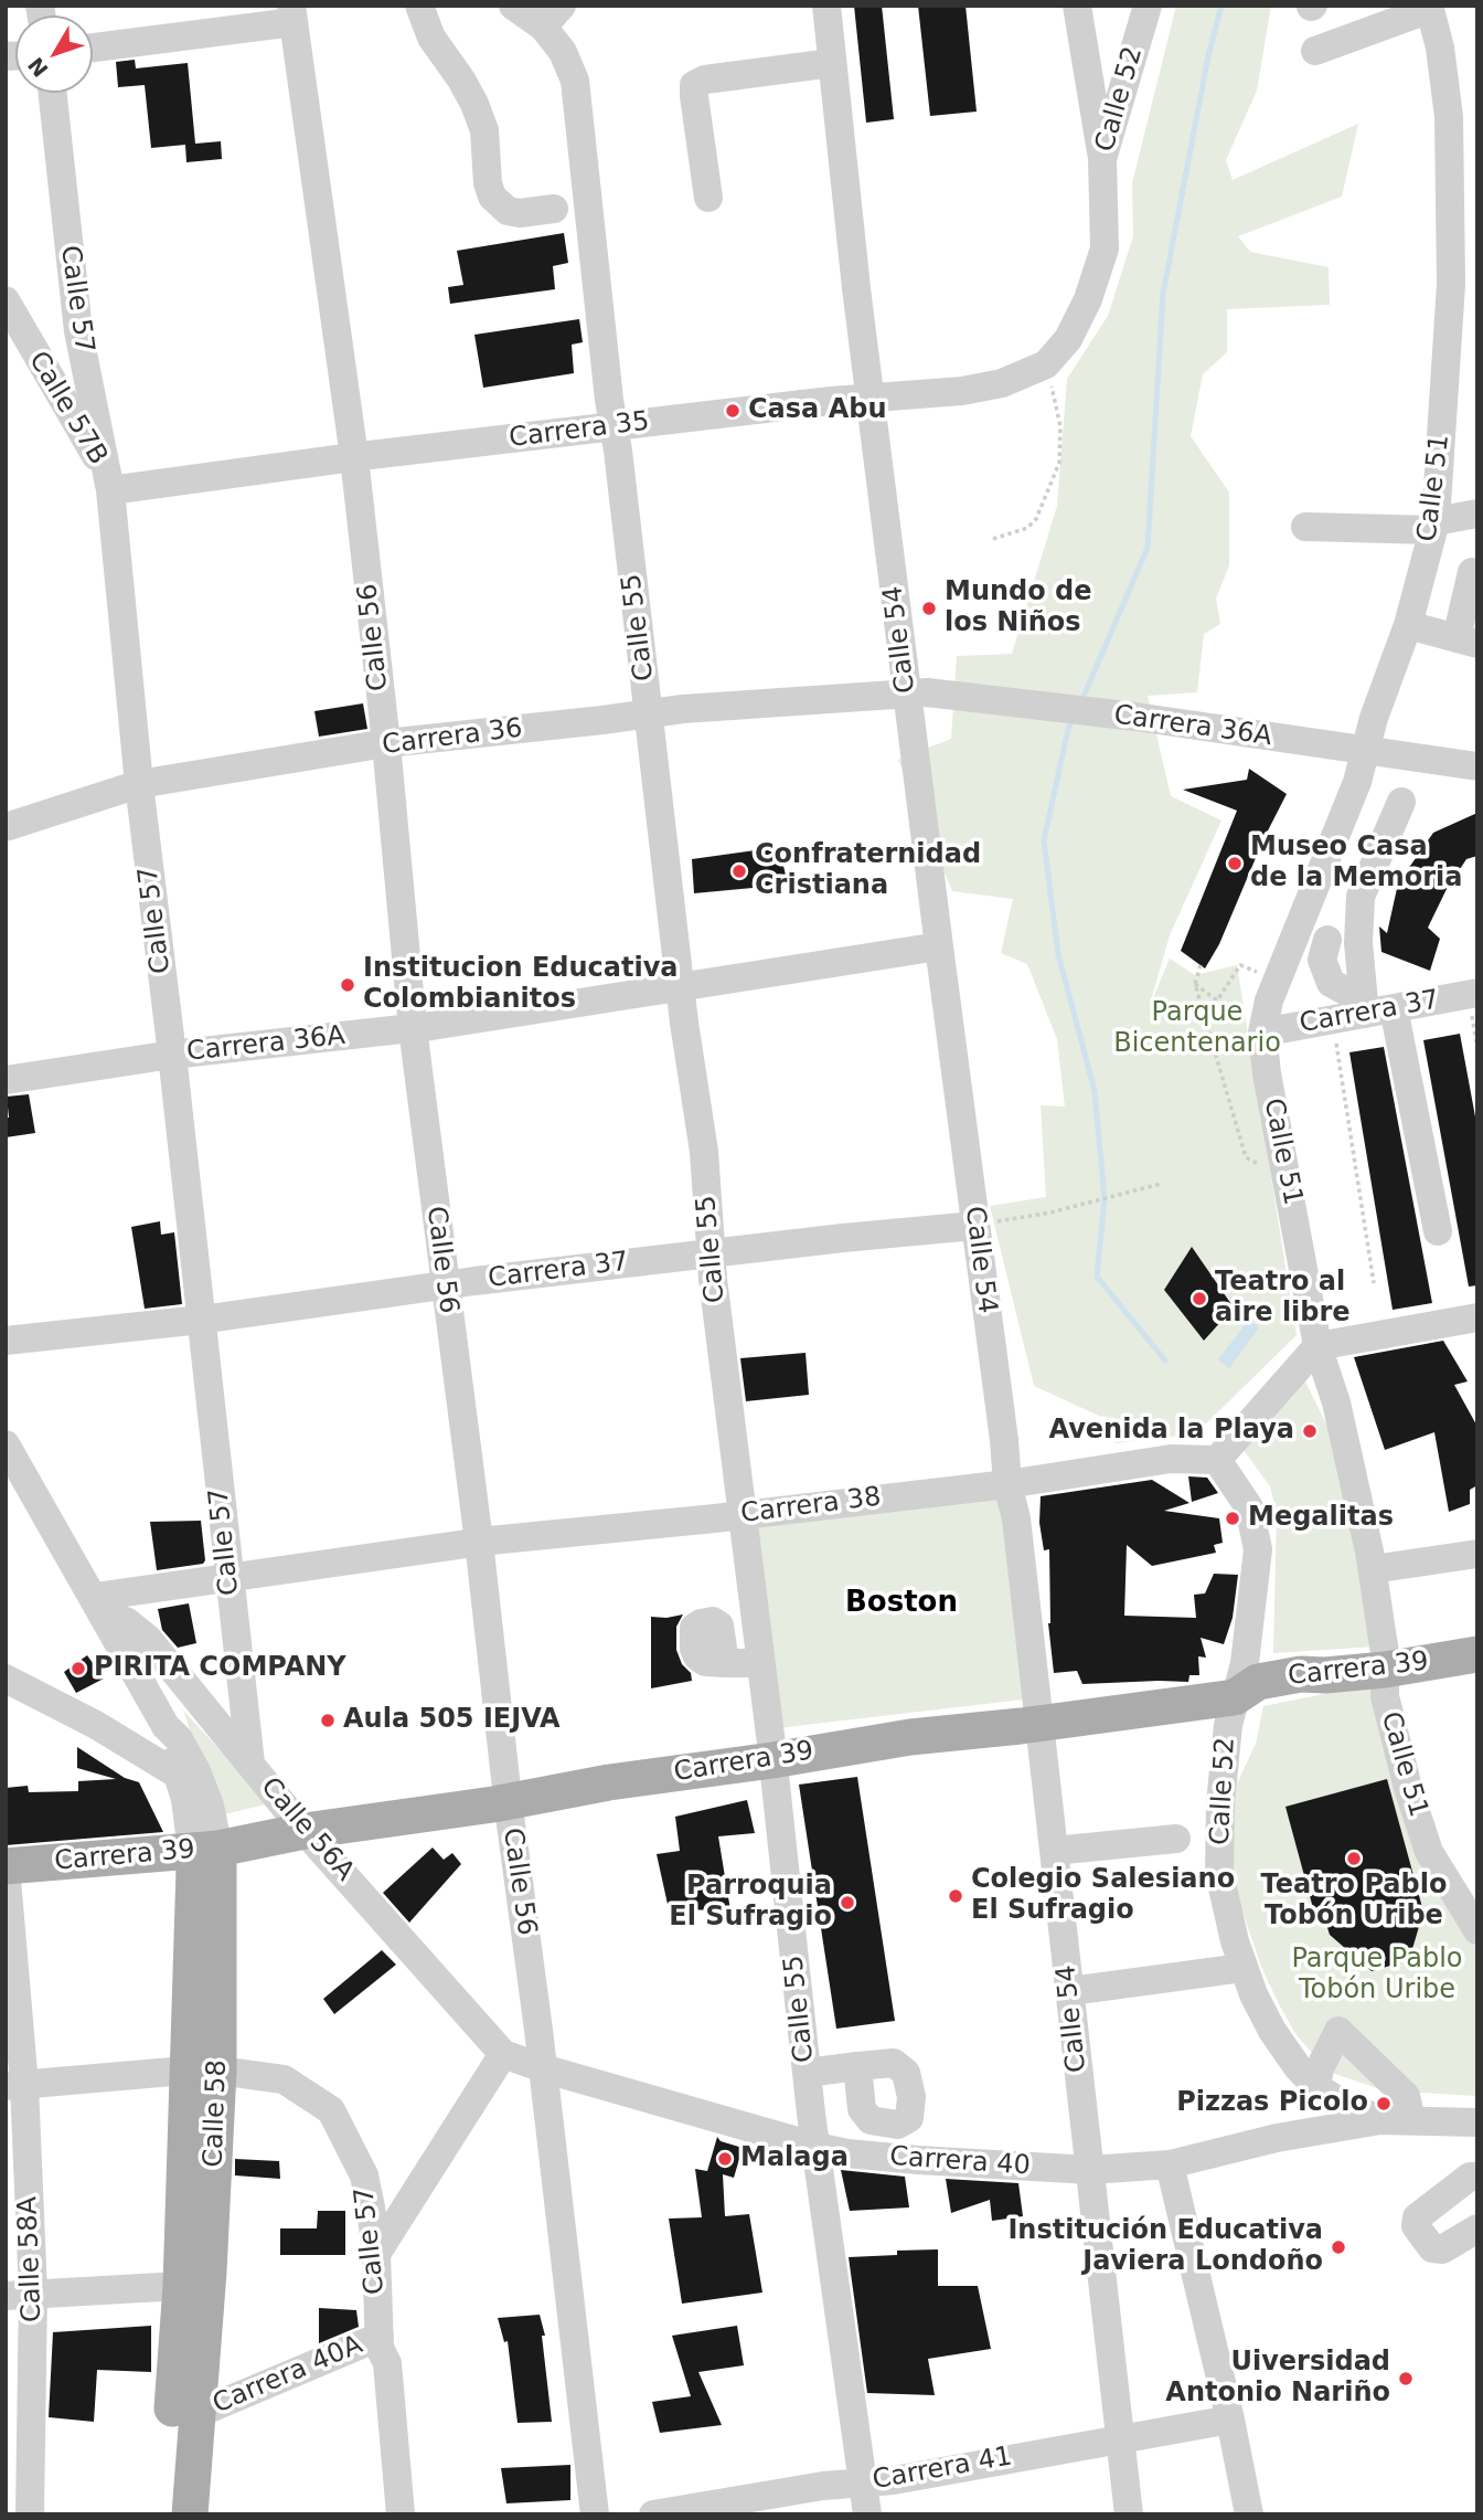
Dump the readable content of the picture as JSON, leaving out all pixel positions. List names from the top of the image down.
{
  "streets": {
    "main road": ["Carrera 39", "Calle 58"],
    "street": [
      "Calle 52",
      "Calle 57",
      "Calle 57B",
      "Carrera 35",
      "Calle 51",
      "Calle 55",
      "Calle 56",
      "Calle 54",
      "Carrera 36A",
      "Carrera 36",
      "Carrera 37",
      "Carrera 38",
      "Calle 56A",
      "Carrera 40",
      "Calle 58A",
      "Carrera 40A",
      "Carrera 41"
    ]
  },
  "crossings": [
    ["Calle 52", "Carrera 35"],
    ["Calle 52", "Carrera 38"],
    ["Calle 52", "Carrera 39"],
    ["Calle 52", "Carrera 40"],
    ["Calle 57", "Calle 57B"],
    ["Calle 57", "Carrera 35"],
    ["Calle 57", "Carrera 36A"],
    ["Calle 57", "Carrera 36"],
    ["Calle 57", "Carrera 37"],
    ["Calle 57", "Carrera 38"],
    ["Calle 57", "Calle 56A"],
    ["Calle 57", "Calle 58"],
    ["Calle 57", "Calle 58A"],
    ["Calle 57", "Carrera 40A"],
    ["Calle 57B", "Carrera 35"],
    ["Carrera 35", "Calle 55"],
    ["Carrera 35", "Calle 56"],
    ["Carrera 35", "Calle 54"],
    ["Calle 51", "Carrera 36A"],
    ["Calle 51", "Carrera 37"],
    ["Calle 51", "Carrera 39"],
    ["Calle 55", "Carrera 36A"],
    ["Calle 55", "Carrera 36"],
    ["Calle 55", "Carrera 37"],
    ["Calle 55", "Carrera 38"],
    ["Calle 55", "Carrera 39"],
    ["Calle 55", "Carrera 40"],
    ["Calle 55", "Carrera 41"],
    ["Calle 56", "Carrera 36A"],
    ["Calle 56", "Carrera 36"],
    ["Calle 56", "Carrera 37"],
    ["Calle 56", "Carrera 38"],
    ["Calle 56", "Carrera 39"],
    ["Calle 56", "Carrera 40"],
    ["Calle 54", "Carrera 36A"],
    ["Calle 54", "Carrera 36"],
    ["Calle 54", "Carrera 37"],
    ["Calle 54", "Carrera 38"],
    ["Calle 54", "Carrera 39"],
    ["Calle 54", "Carrera 40"],
    ["Calle 54", "Carrera 41"],
    ["Carrera 36A", "Carrera 36"],
    ["Carrera 38", "Calle 56A"],
    ["Carrera 38", "Calle 58"],
    ["Carrera 39", "Calle 56A"],
    ["Carrera 39", "Calle 58"],
    ["Carrera 39", "Calle 58A"],
    ["Calle 56A", "Calle 58"],
    ["Calle 56A", "Carrera 40"],
    ["Calle 58", "Carrera 40A"]
  ],
  "districts": ["Boston"],
  "parks": ["Parque Bicentenario", "Parque Pablo Tobón Uribe"],
  "places": [
    "Casa Abu",
    "Mundo de los Niños",
    "Museo Casa de la Memoria",
    "Confraternidad Cristiana",
    "Institucion Educativa Colombianitos",
    "Teatro al aire libre",
    "Avenida la Playa",
    "Megalitas",
    "PIRITA COMPANY",
    "Aula 505 IEJVA",
    "Teatro Pablo Tobón Uribe",
    "Colegio Salesiano El Sufragio",
    "Parroquia El Sufragio",
    "Pizzas Picolo",
    "Malaga",
    "Institución Educativa Javiera Londoño",
    "Uiversidad Antonio Nariño"
  ],
  "north": "bottom left"
}
